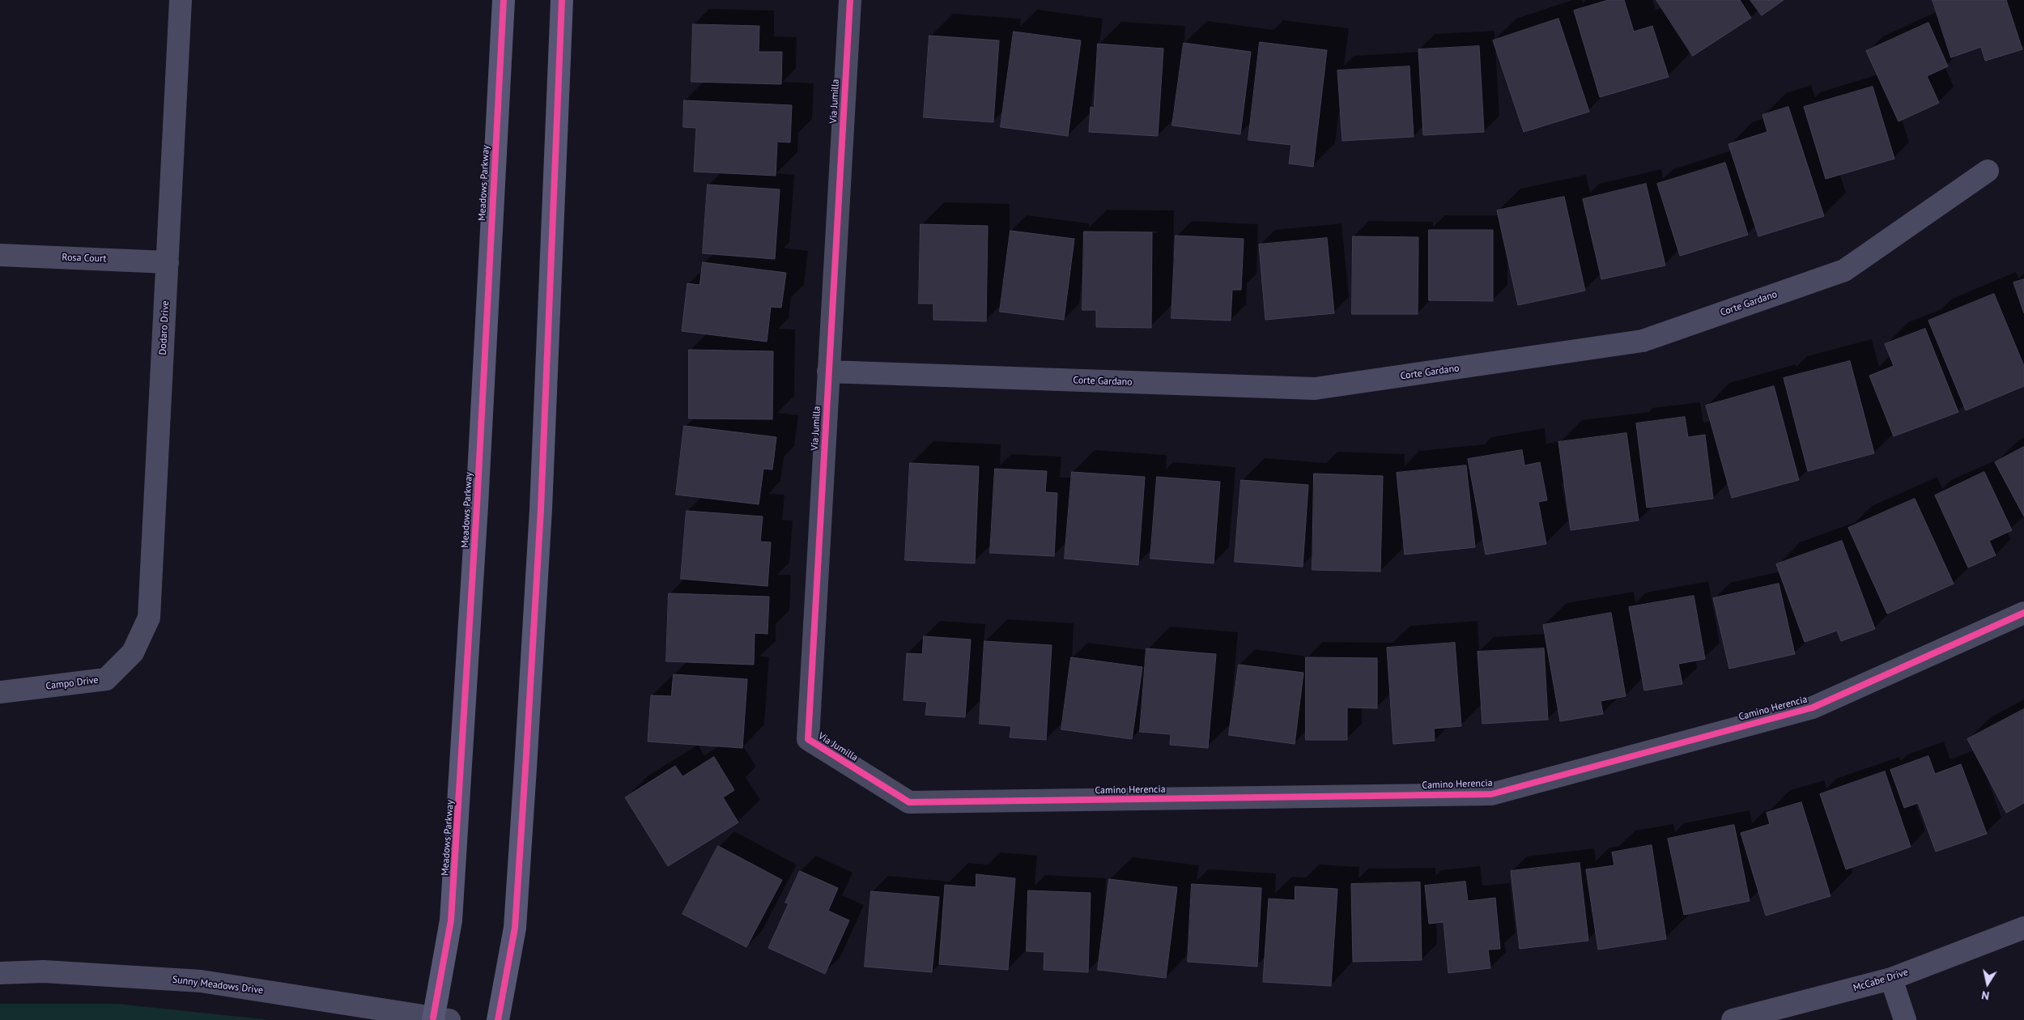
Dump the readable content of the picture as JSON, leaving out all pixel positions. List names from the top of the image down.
{
  "streets": {
    "main road": ["Meadows Parkway"],
    "street": [
      "Via Jumilla",
      "Rosa Court",
      "Corte Gardano",
      "Dodaro Drive",
      "Campo Drive",
      "Camino Herencia",
      "McCabe Drive",
      "Sunny Meadows Drive"
    ]
  },
  "crossings": [
    ["Via Jumilla", "Corte Gardano"],
    ["Via Jumilla", "Camino Herencia"],
    ["Meadows Parkway", "Sunny Meadows Drive"],
    ["Rosa Court", "Dodaro Drive"],
    ["Dodaro Drive", "Campo Drive"]
  ],
  "north": "bottom"
}
